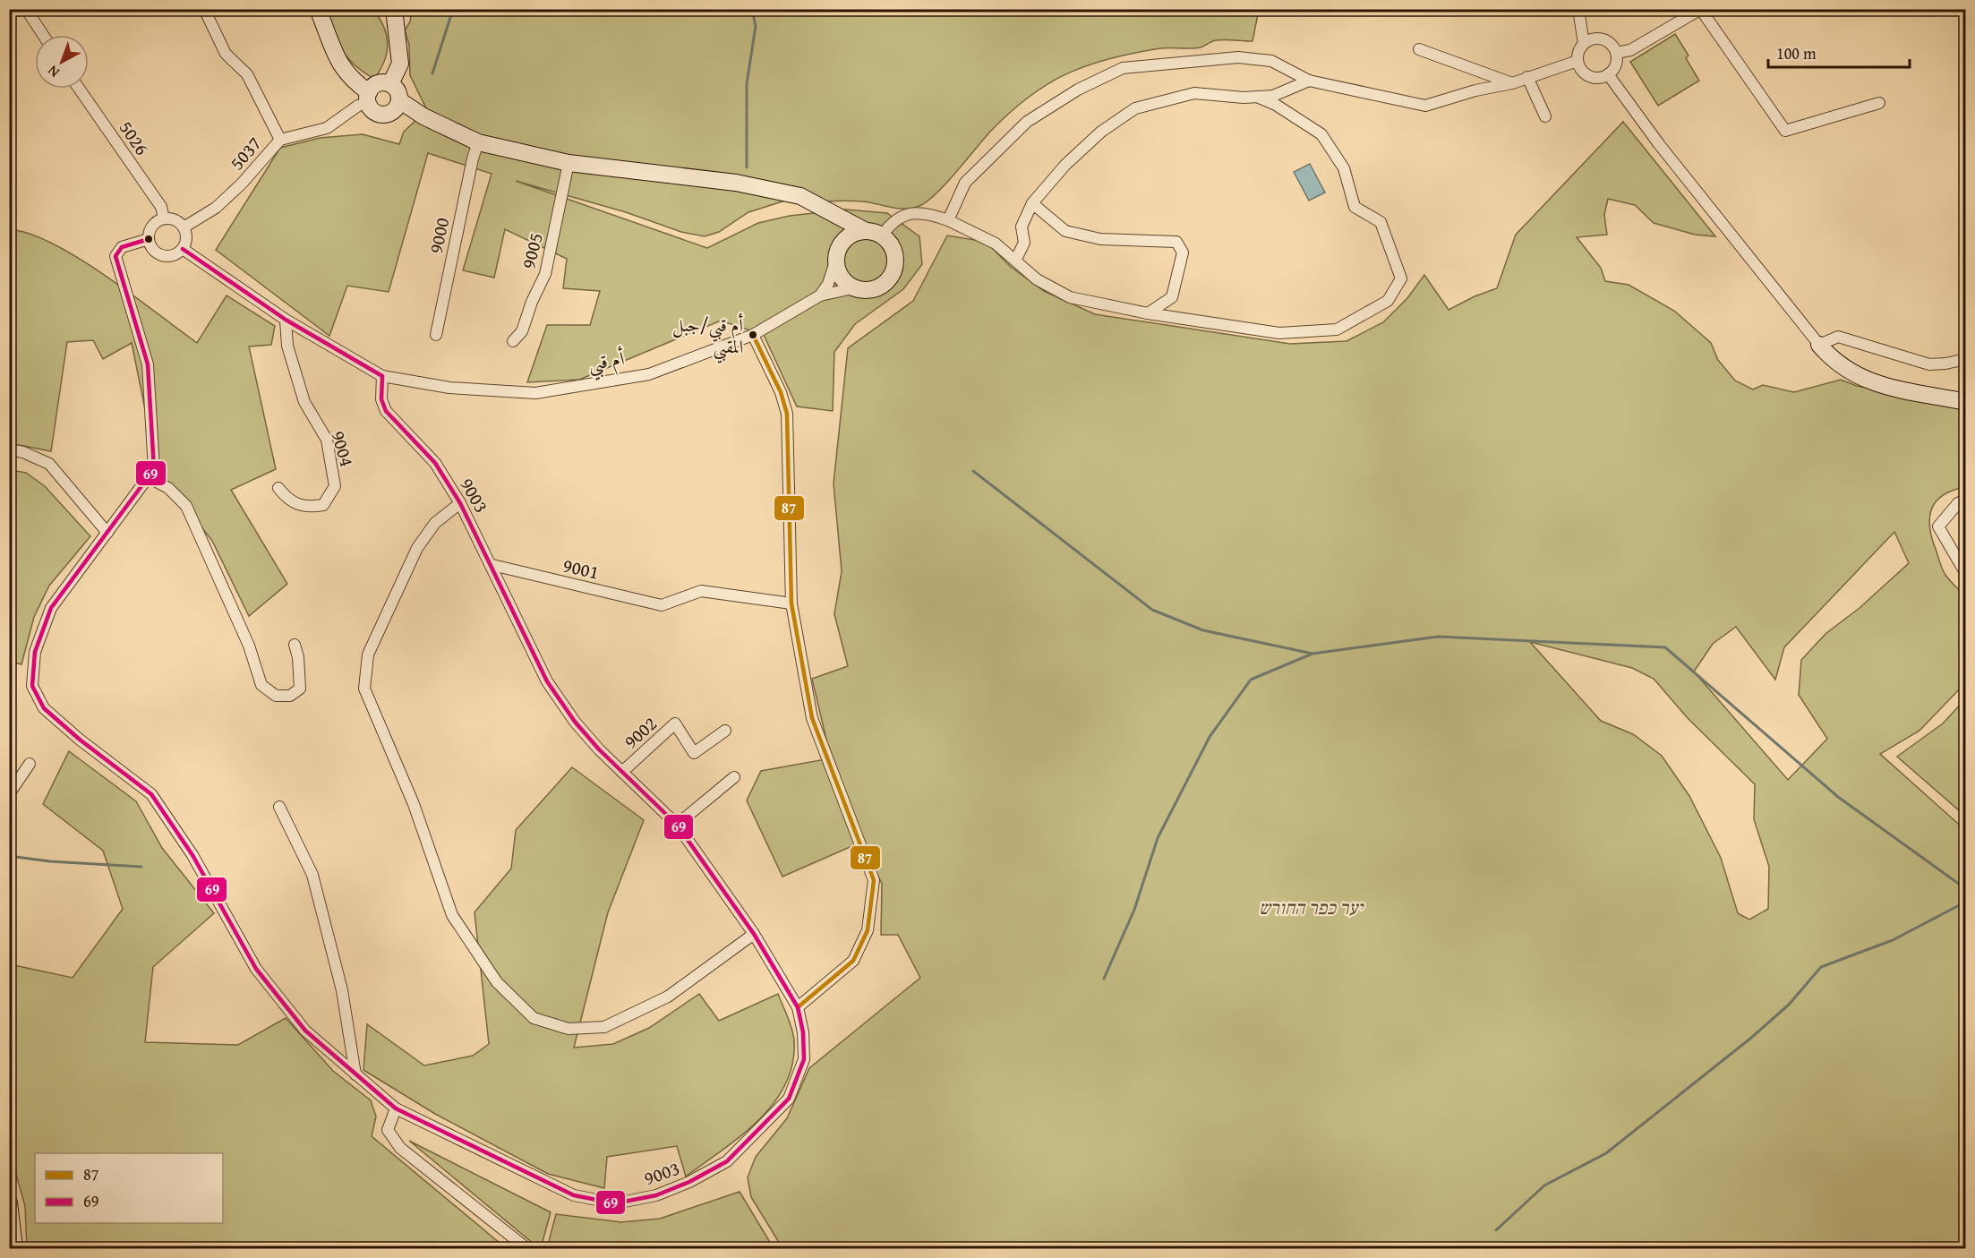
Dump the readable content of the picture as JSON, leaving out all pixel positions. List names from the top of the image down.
{
  "streets": {
    "street": [
      "5026",
      "5037",
      "9000",
      "9005",
      "أم قبي",
      "9004",
      "9003",
      "9001",
      "9002"
    ]
  },
  "crossings": [
    ["5026", "5037"],
    ["أم قبي", "9003"],
    ["9003", "9001"],
    ["9003", "9002"]
  ],
  "parks": ["יער כפר החורש"],
  "places": ["أم قبي/جبل المقبي"],
  "lines": ["transit line 69", "transit line 87"],
  "legend": ["87", "69"],
  "scale_bar": "100 m",
  "north": "bottom left"
}
